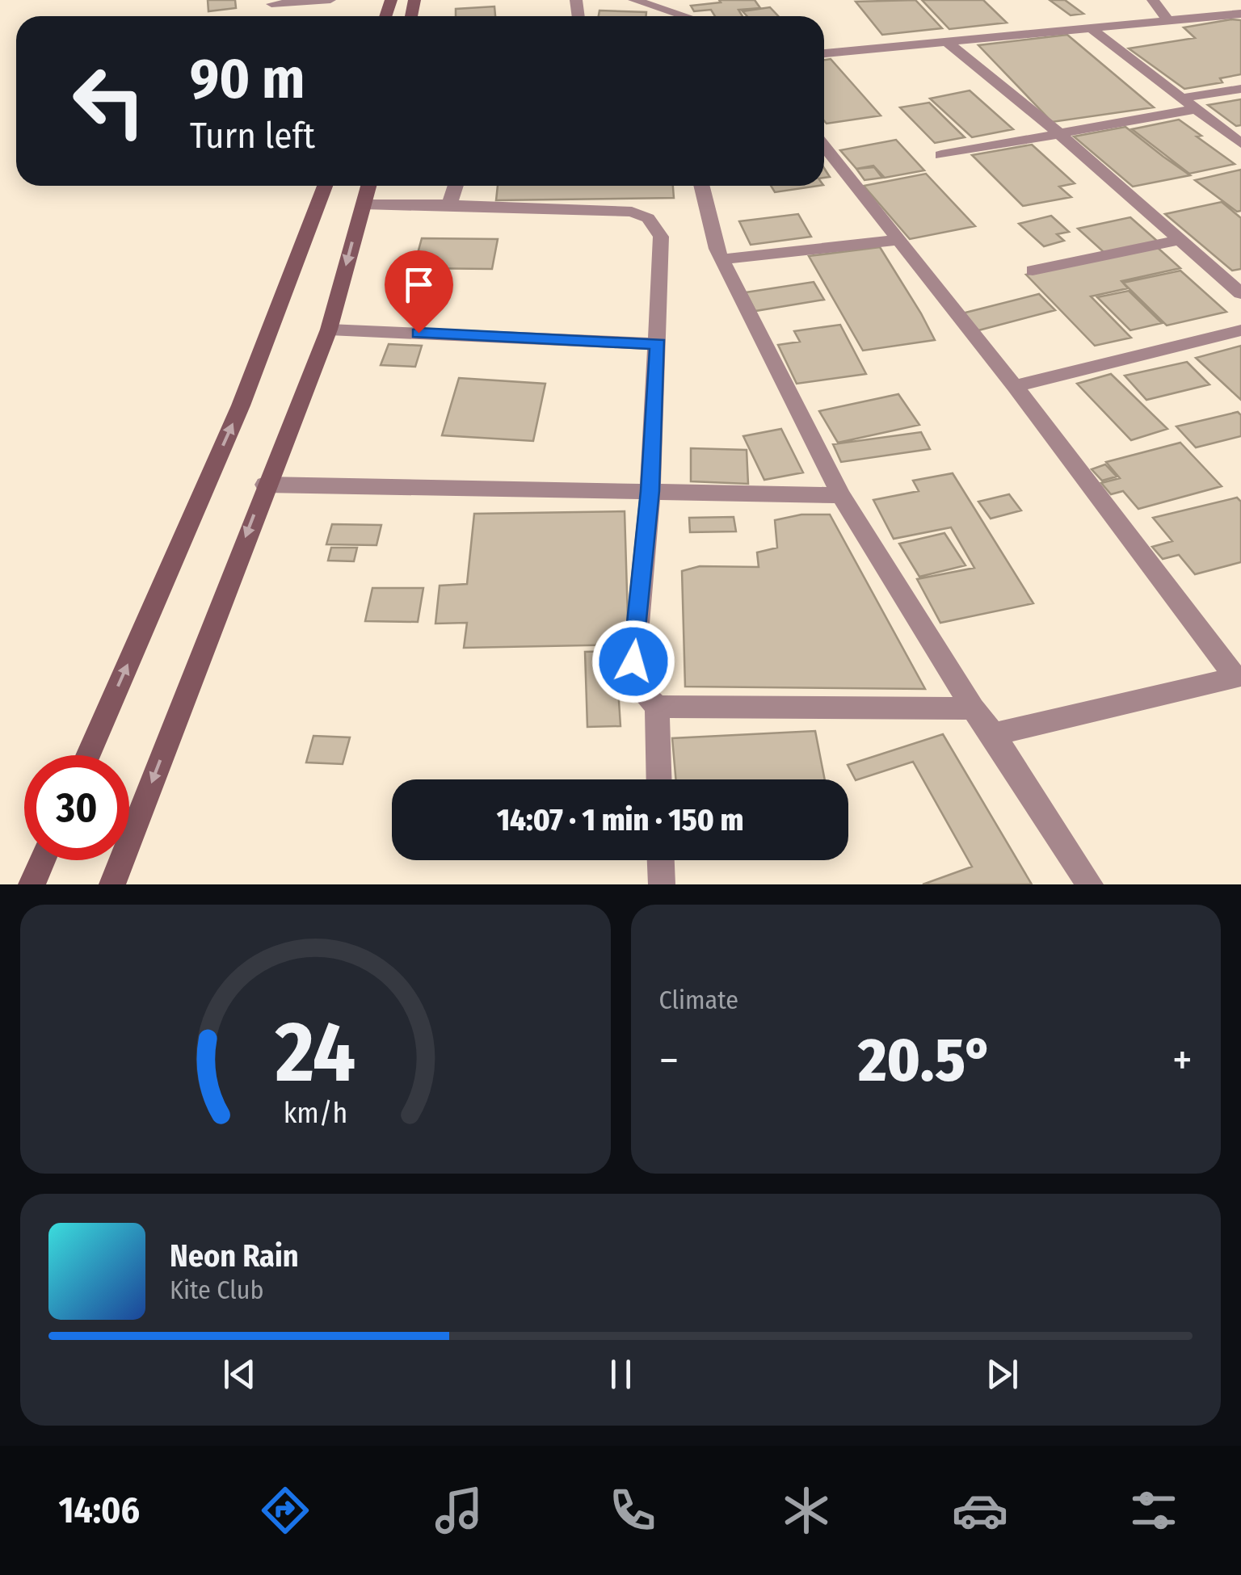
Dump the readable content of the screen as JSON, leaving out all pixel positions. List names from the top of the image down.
{
  "page": {
    "turn": ["90 m", "Turn left"],
    "limit": "30",
    "trip": "14:07 · 1 min · 150 m",
    "tile": "Climate",
    "heat": ["−", "20.5°", "+"],
    "song": ["Neon Rain", "Kite Club"],
    "tabs": "14:06",
    "gauge": ["24", "km/h"]
  }
}
